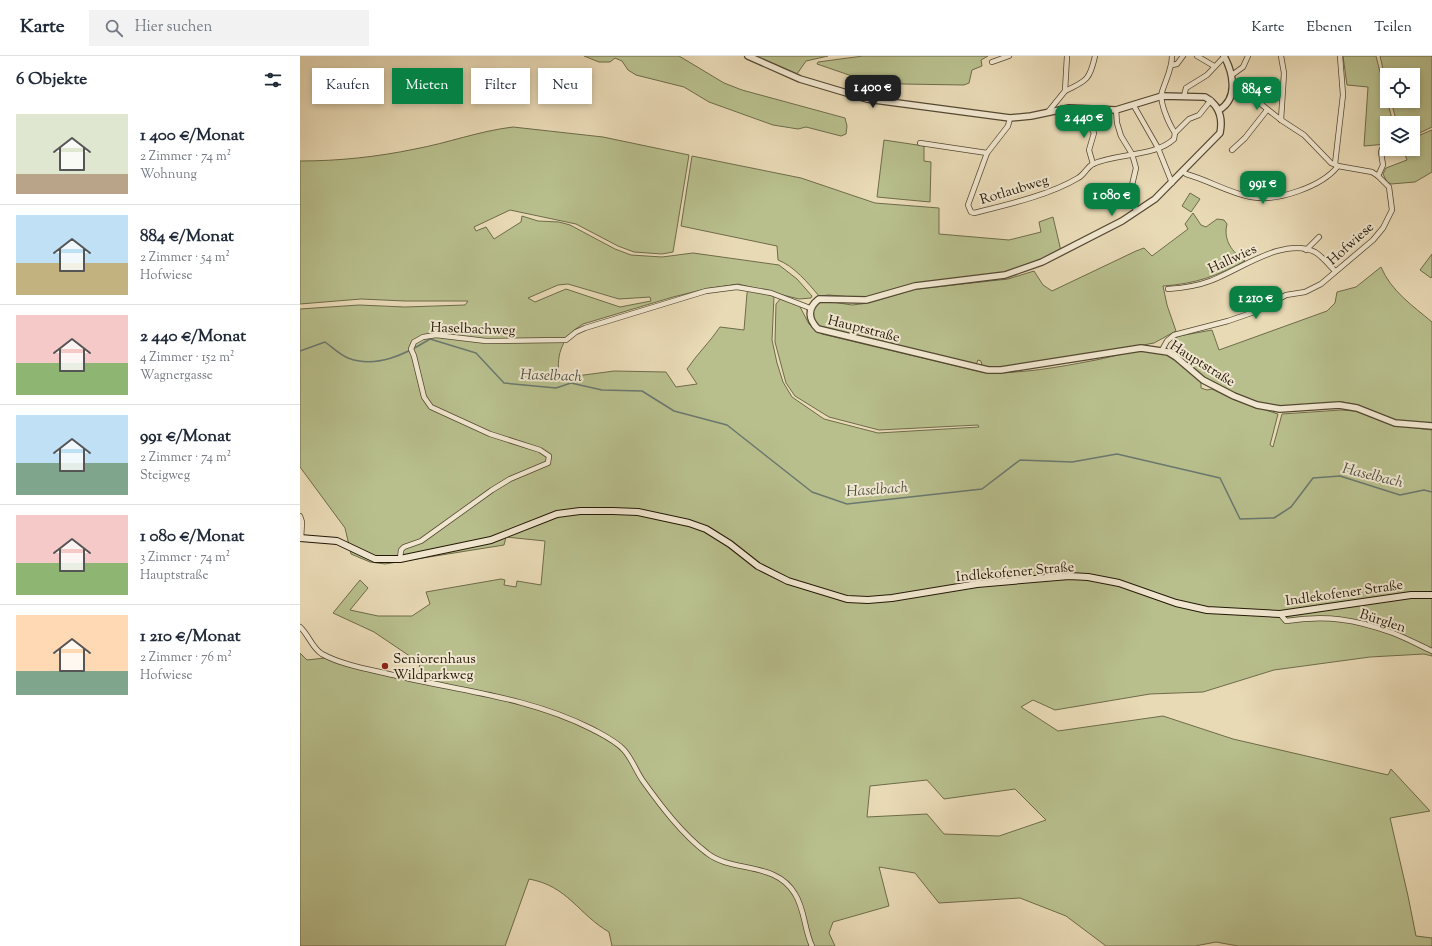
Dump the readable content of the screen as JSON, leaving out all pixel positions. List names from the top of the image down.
{
  "streets": {
    "main road": ["Indlekofener Straße"],
    "street": [
      "Rotlaubweg",
      "Hofwiese",
      "Hallwies",
      "Haselbachweg",
      "Hauptstraße",
      "Bürglen"
    ]
  },
  "crossings": [
    ["Hofwiese", "Hallwies"],
    ["Hofwiese", "Hauptstraße"],
    ["Haselbachweg", "Hauptstraße"],
    ["Haselbachweg", "Indlekofener Straße"],
    ["Indlekofener Straße", "Bürglen"]
  ],
  "water": ["Haselbach"],
  "places": ["Seniorenhaus Wildparkweg"],
  "page": {
    "header": "Karte",
    "search": "Hier suchen",
    "nav": ["Karte", "Ebenen", "Teilen"],
    "heading": "6 Objekte",
    "chip": [
      "Kaufen",
      "Mieten",
      "Filter",
      "Neu"
    ],
    "price": [
      "1 400 €",
      "884 €",
      "2 440 €",
      "991 €",
      "1 080 €",
      "1 210 €"
    ],
    "list": [
      {
        "name": "1 400 €/Monat",
        "note": "2 Zimmer · 74 m² · Wohnung"
      },
      {
        "name": "884 €/Monat",
        "note": "2 Zimmer · 54 m² · Hofwiese"
      },
      {
        "name": "2 440 €/Monat",
        "note": "4 Zimmer · 152 m² · Wagnergasse"
      },
      {
        "name": "991 €/Monat",
        "note": "2 Zimmer · 74 m² · Steigweg"
      },
      {
        "name": "1 080 €/Monat",
        "note": "3 Zimmer · 74 m² · Hauptstraße"
      },
      {
        "name": "1 210 €/Monat",
        "note": "2 Zimmer · 76 m² · Hofwiese"
      }
    ]
  }
}
